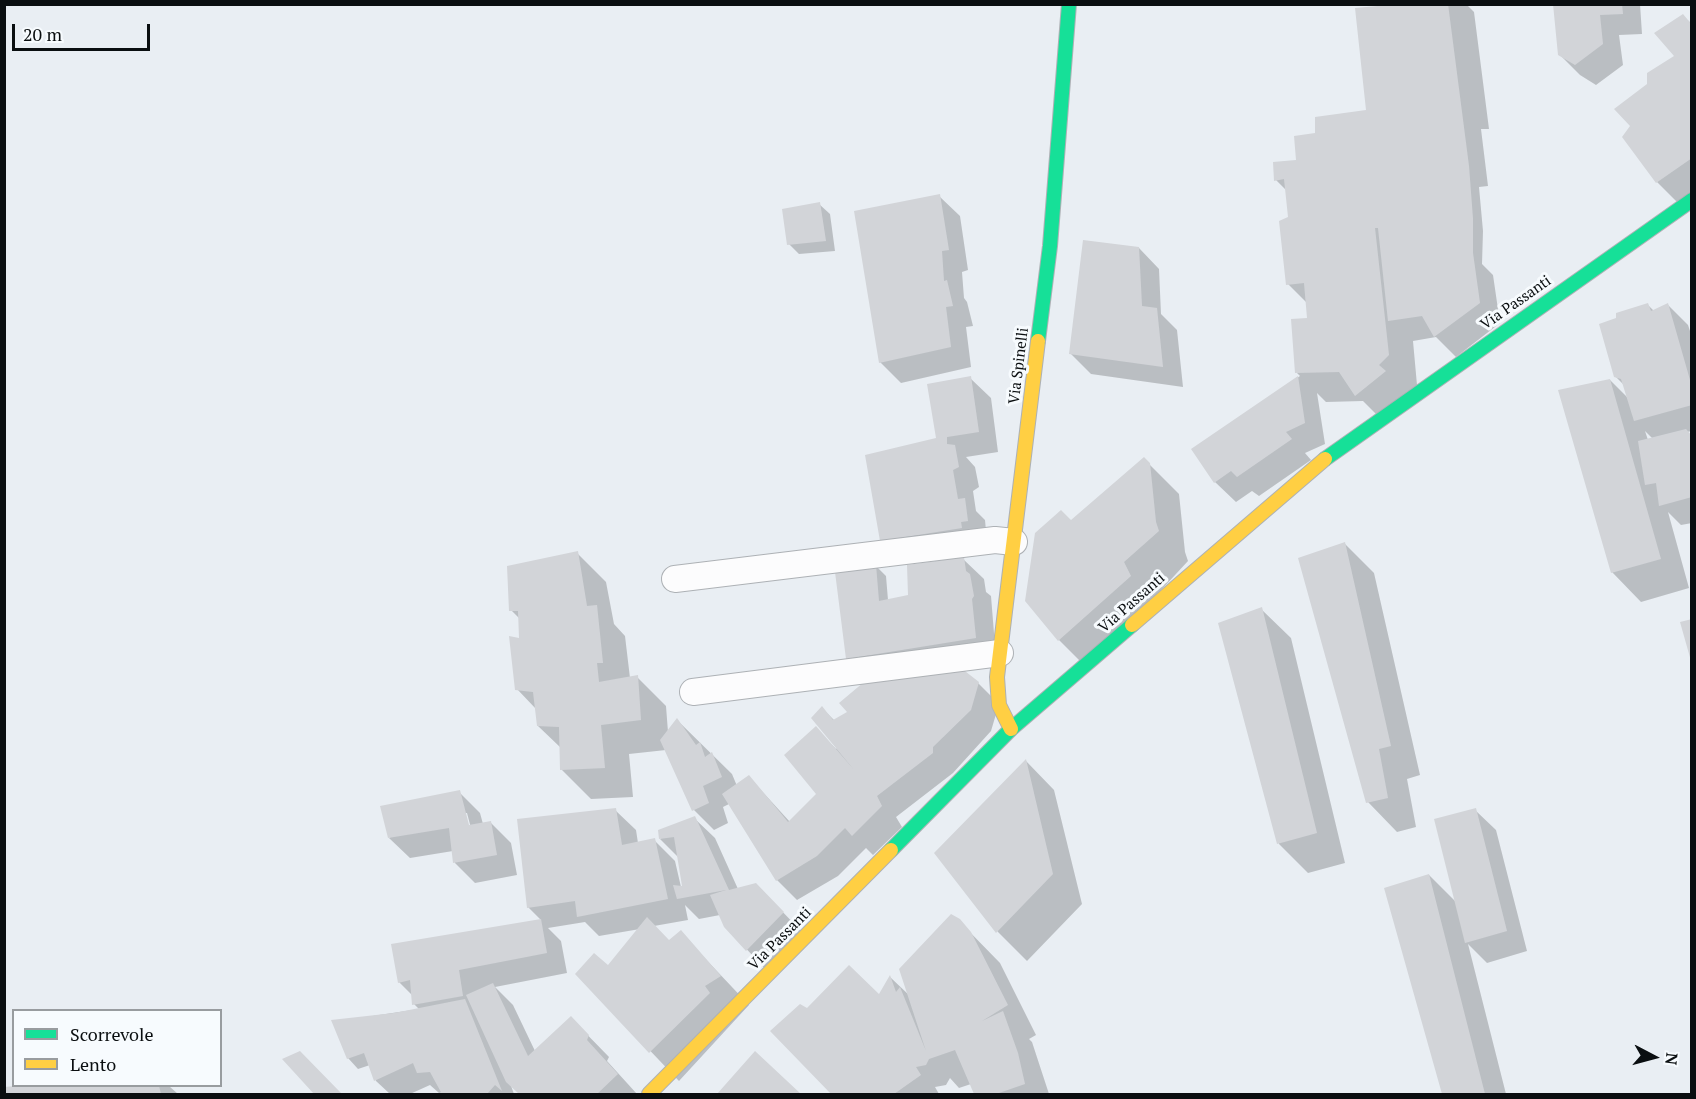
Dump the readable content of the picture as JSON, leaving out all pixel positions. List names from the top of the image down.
{
  "streets": {
    "street": ["Via Passanti", "Via Spinelli"]
  },
  "crossings": [
    ["Via Passanti", "Via Spinelli"]
  ],
  "legend": ["Scorrevole", "Lento"],
  "scale_bar": "20 m",
  "north": "right"
}
